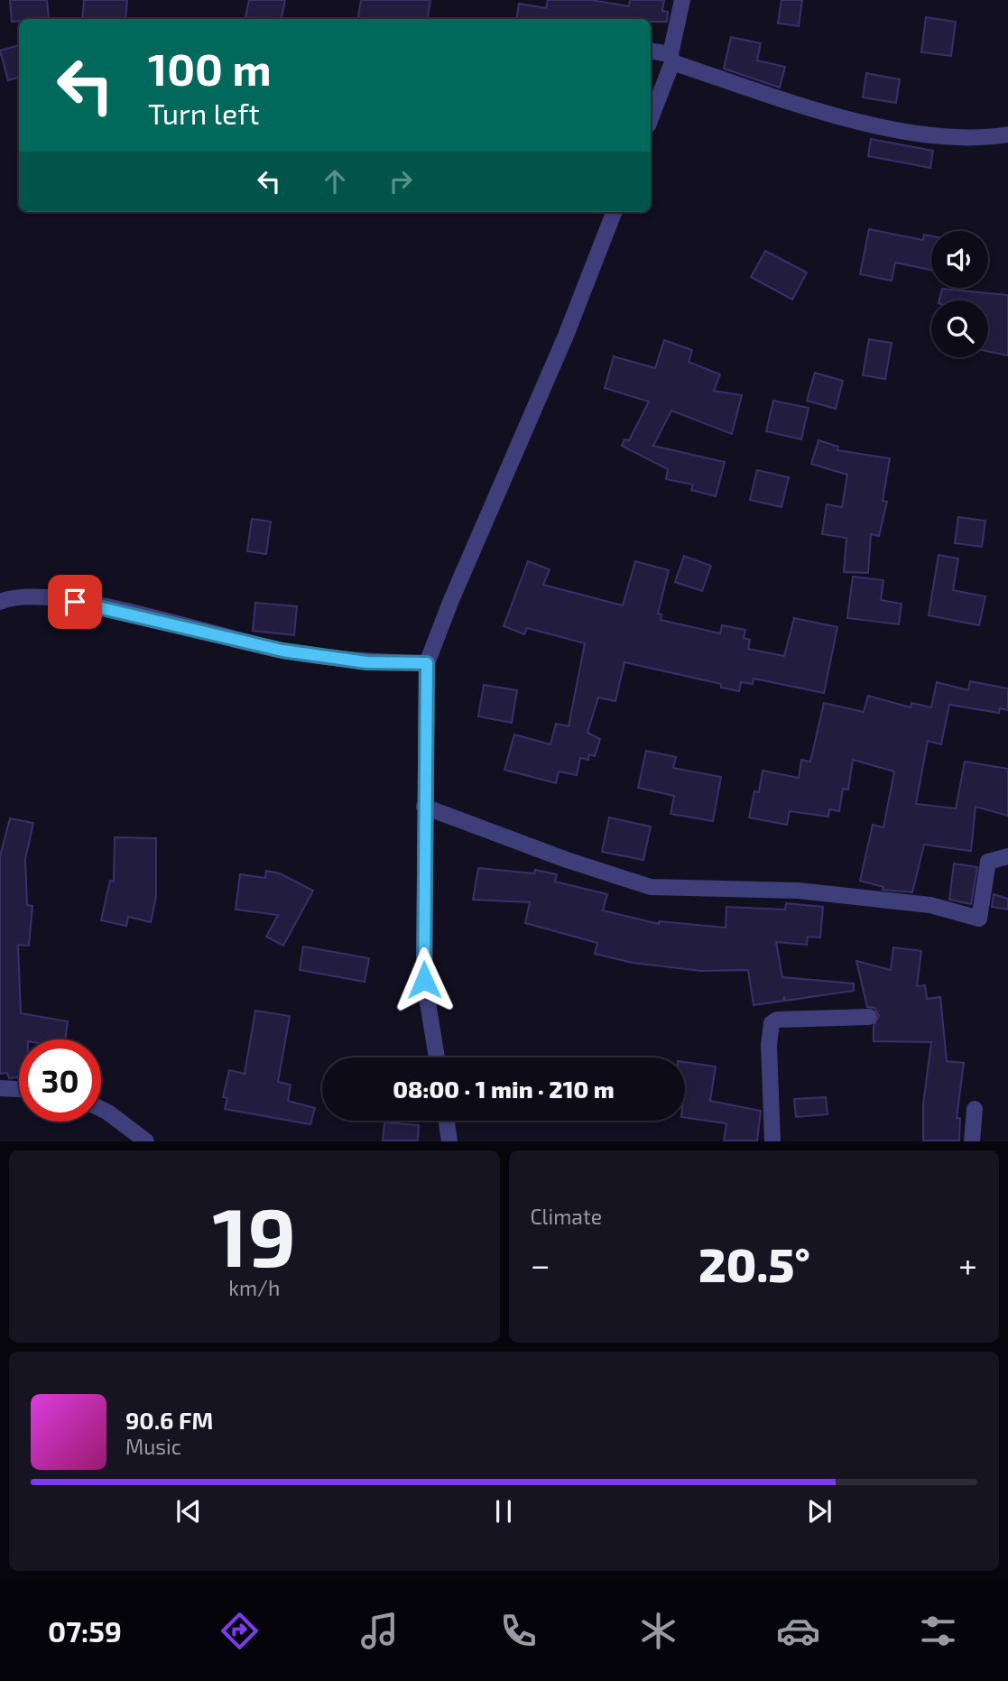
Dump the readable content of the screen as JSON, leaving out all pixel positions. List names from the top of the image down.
{
  "page": {
    "turn": ["100 m", "Turn left"],
    "limit": "30",
    "trip": "08:00 · 1 min · 210 m",
    "tile": [
      ["19", "km/h"],
      "Climate"
    ],
    "heat": ["−", "20.5°", "+"],
    "song": ["90.6 FM", "Music"],
    "tabs": "07:59"
  }
}
